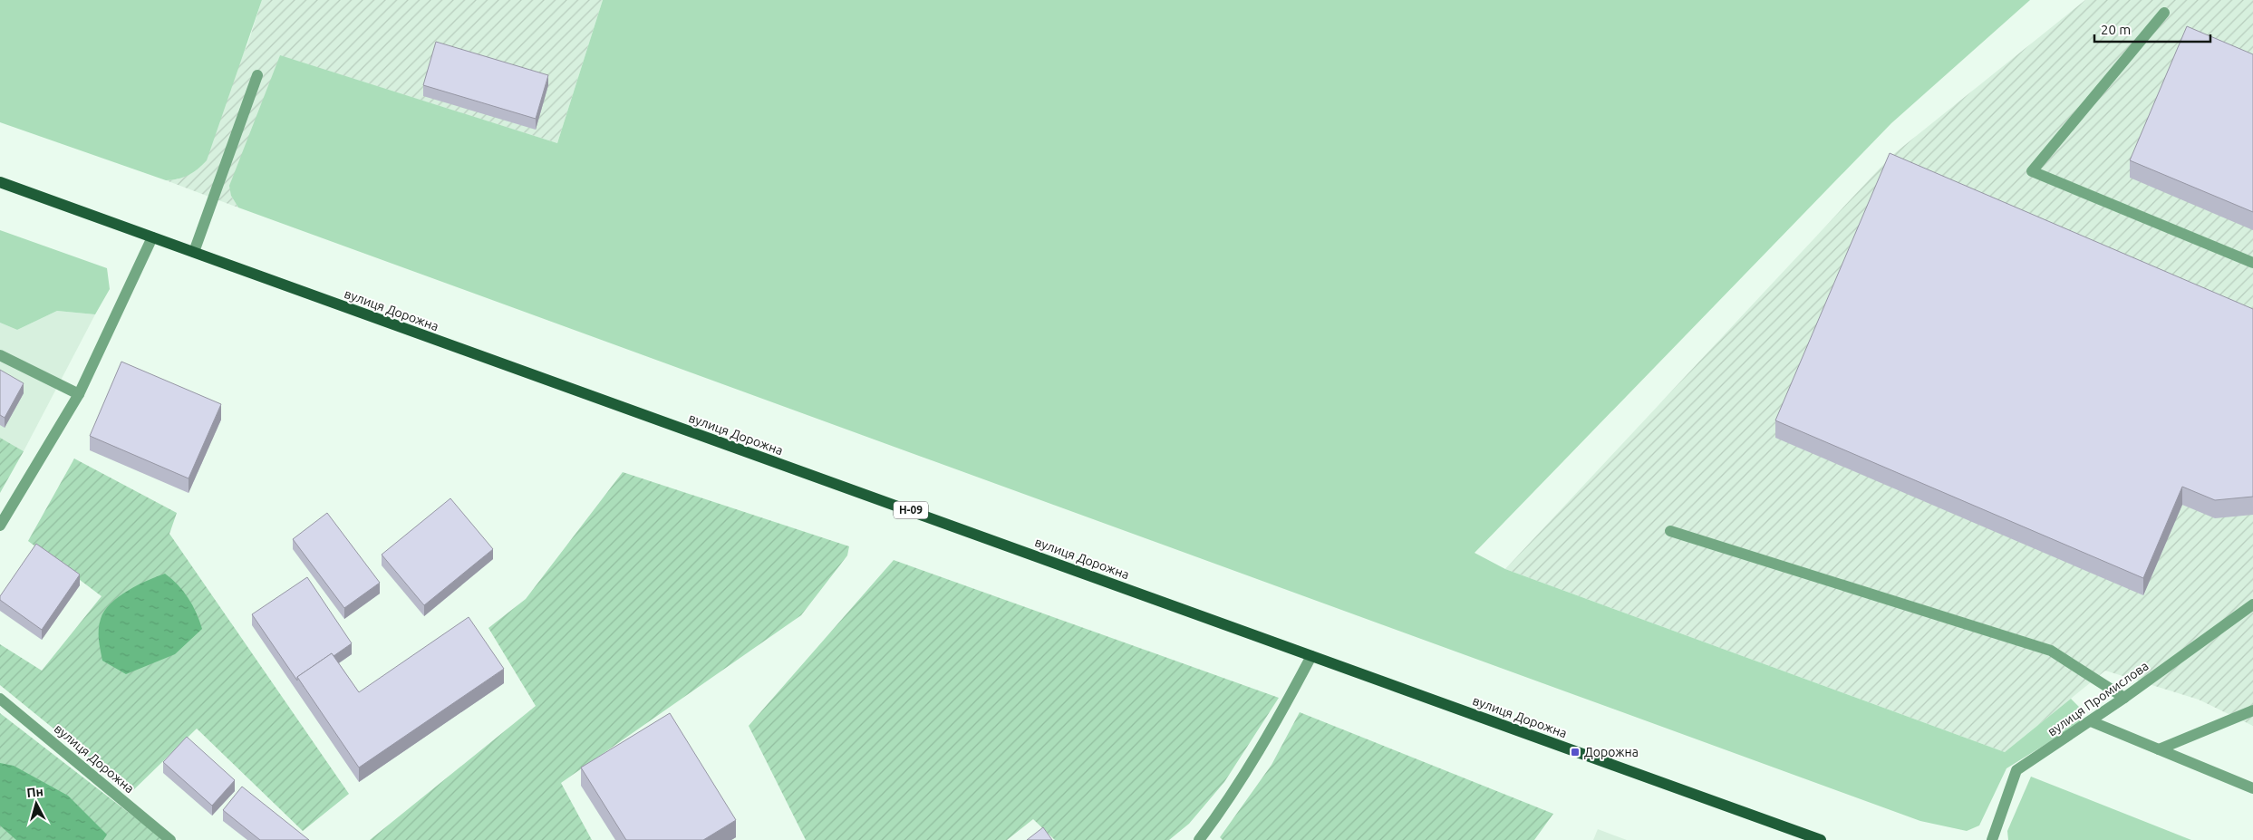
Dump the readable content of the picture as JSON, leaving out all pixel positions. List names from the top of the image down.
{
  "streets": {
    "main road": ["вулиця Дорожна", "Н-09"],
    "street": ["вулиця Промислова"]
  },
  "places": {
    "transit": ["Дорожна"]
  },
  "scale_bar": "20 m",
  "north": "top"
}
